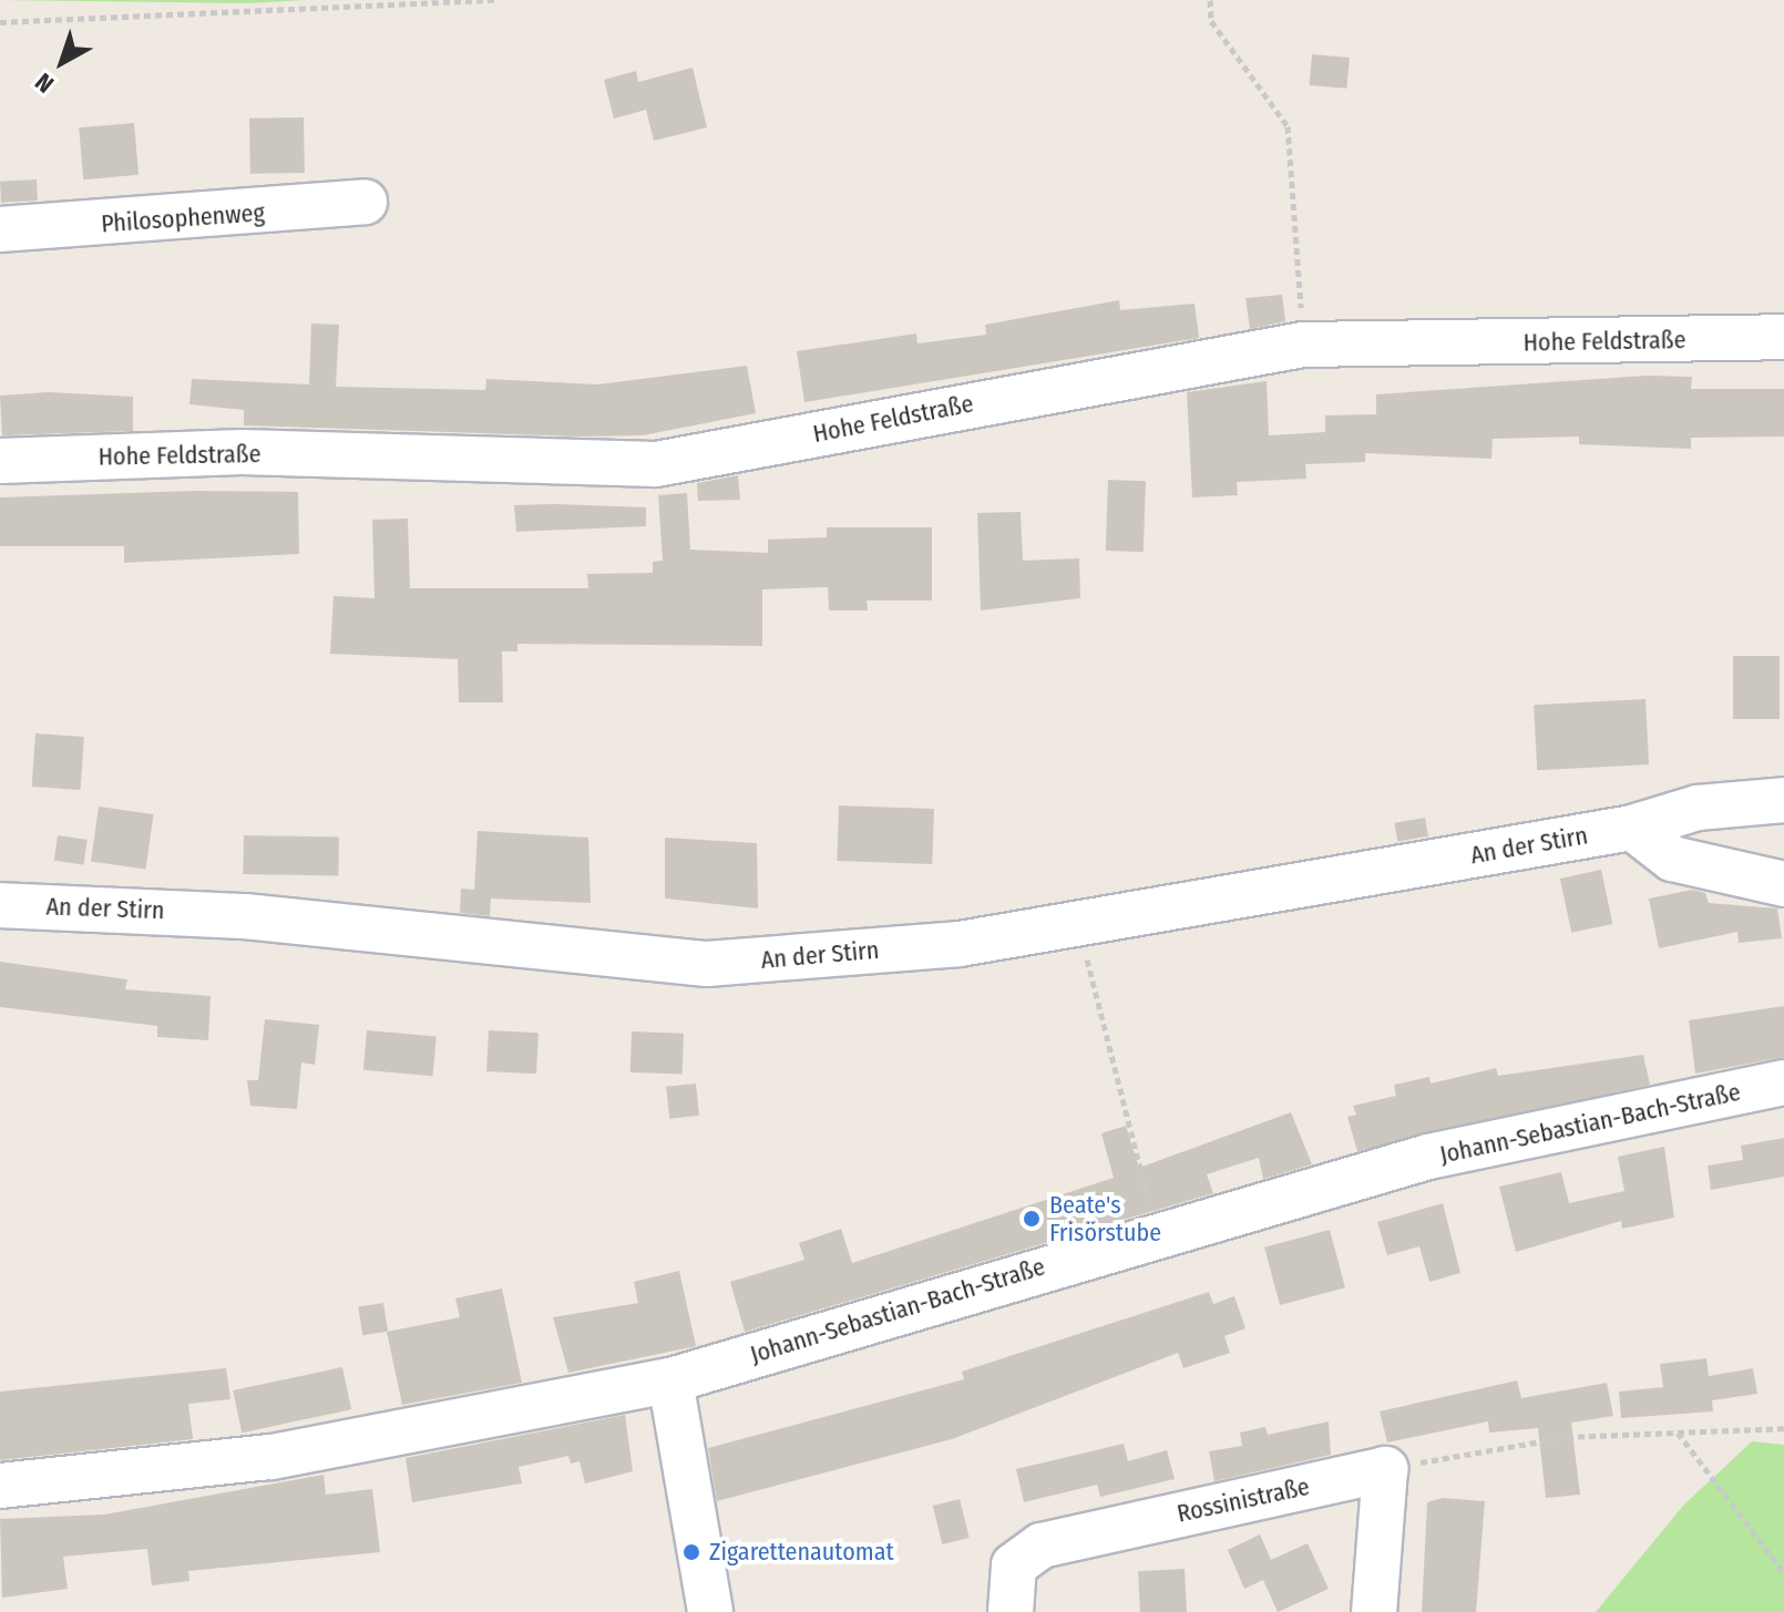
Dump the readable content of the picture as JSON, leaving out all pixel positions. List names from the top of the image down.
{
  "streets": {
    "street": [
      "Philosophenweg",
      "Hohe Feldstraße",
      "An der Stirn",
      "Johann-Sebastian-Bach-Straße",
      "Rossinistraße"
    ]
  },
  "places": ["Beate's Frisörstube", "Zigarettenautomat"],
  "north": "bottom left"
}
